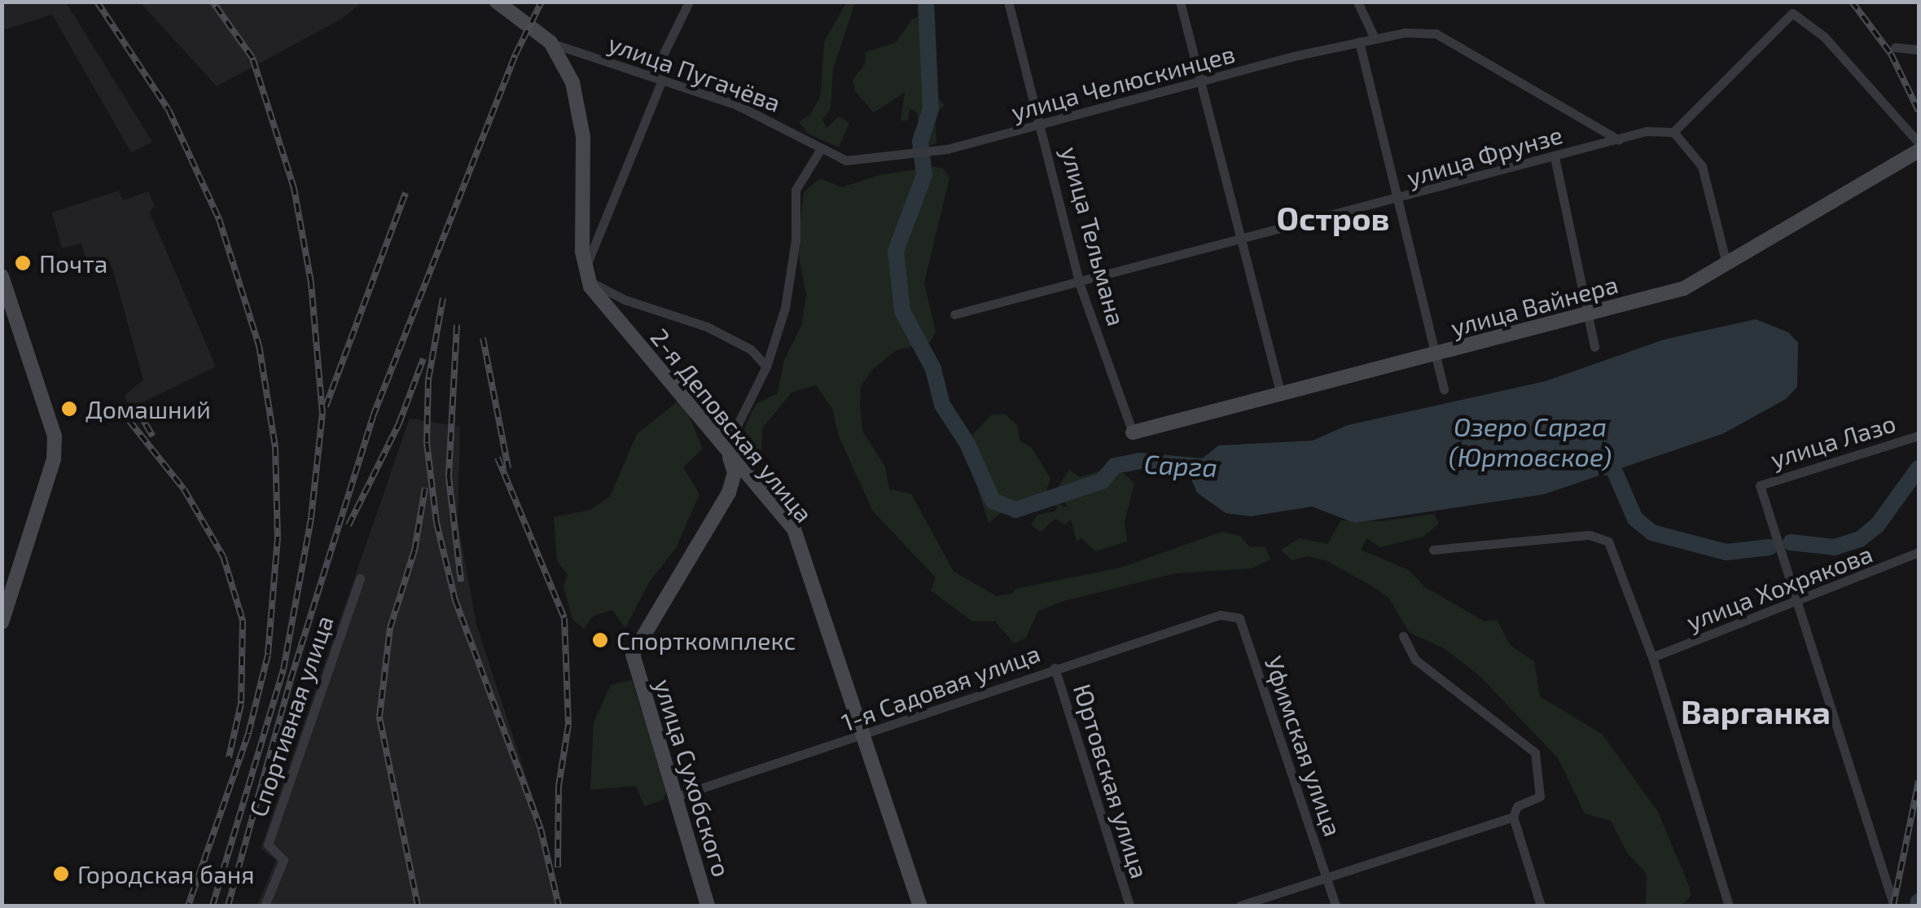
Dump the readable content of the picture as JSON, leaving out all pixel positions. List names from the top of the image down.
{
  "streets": {
    "street": [
      "улица Пугачёва",
      "улица Челюскинцев",
      "улица Фрунзе",
      "улица Тельмана",
      "улица Вайнера",
      "2-я Деповская улица",
      "улица Лазо",
      "улица Хохрякова",
      "1-я Садовая улица",
      "Спортивная улица",
      "Уфимская улица",
      "улица Сухобского",
      "Юртовская улица"
    ]
  },
  "crossings": [
    ["улица Пугачёва", "улица Челюскинцев"],
    ["улица Челюскинцев", "улица Фрунзе"],
    ["улица Челюскинцев", "улица Тельмана"],
    ["улица Фрунзе", "улица Тельмана"],
    ["улица Тельмана", "улица Вайнера"],
    ["2-я Деповская улица", "1-я Садовая улица"],
    ["2-я Деповская улица", "улица Сухобского"],
    ["улица Лазо", "улица Хохрякова"],
    ["1-я Садовая улица", "Уфимская улица"],
    ["1-я Садовая улица", "улица Сухобского"],
    ["1-я Садовая улица", "Юртовская улица"]
  ],
  "districts": ["Остров", "Варганка"],
  "water": ["Озеро Сарга (Юртовское)", "Сарга"],
  "places": [
    "Почта",
    "Домашний",
    "Спорткомплекс",
    "Городская баня"
  ]
}
